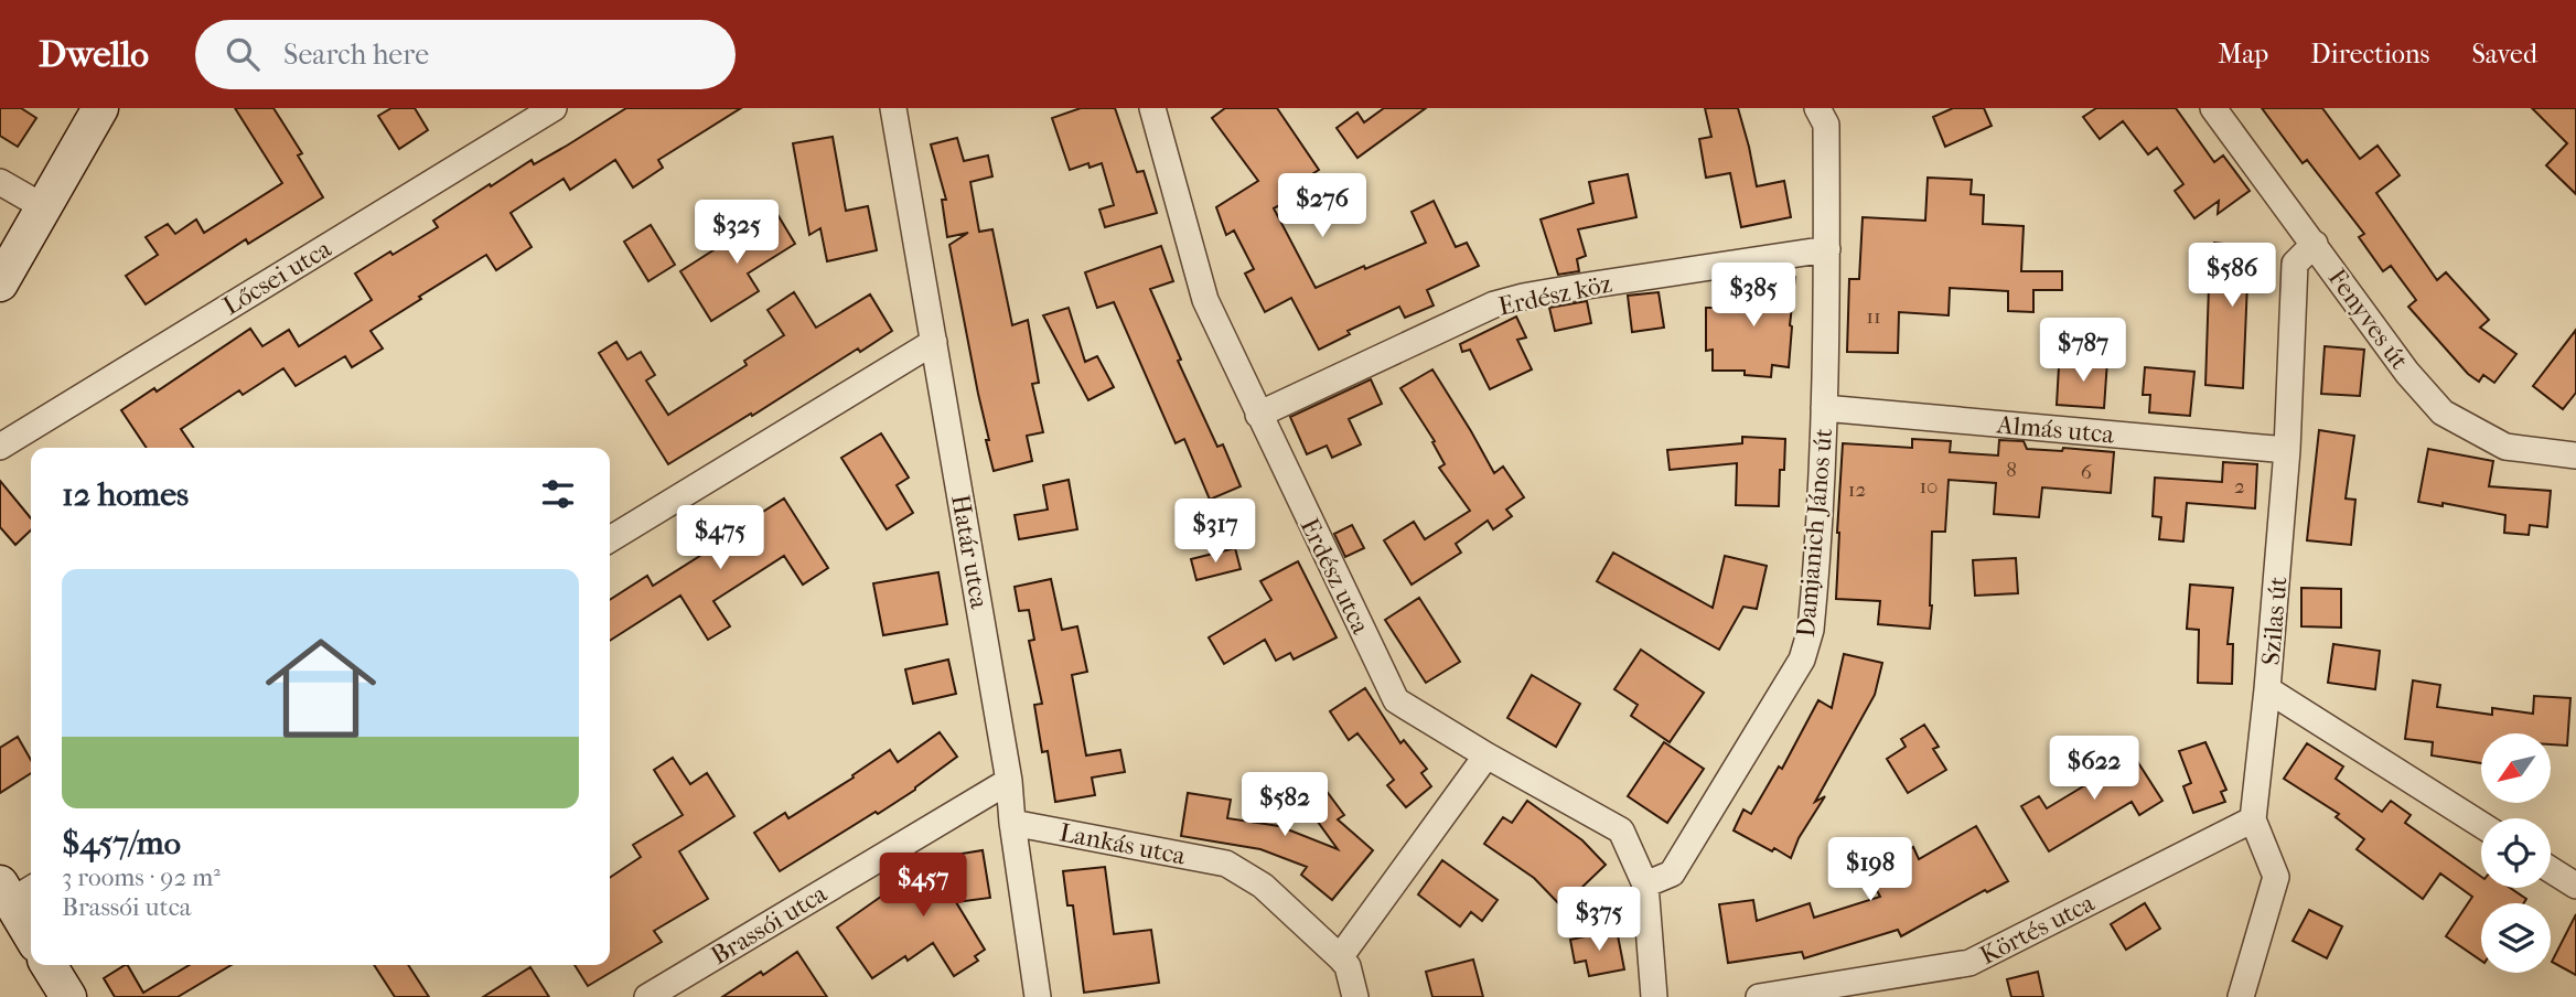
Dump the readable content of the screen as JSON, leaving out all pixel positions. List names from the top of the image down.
{
  "streets": {
    "street": [
      "Lőcsei utca",
      "Erdész köz",
      "Fenyves út",
      "Almás utca",
      "Damjanich János út",
      "Határ utca",
      "Erdész utca",
      "Szilas út",
      "Lankás utca",
      "Brassói utca",
      "Körtés utca"
    ]
  },
  "crossings": [
    ["Erdész köz", "Damjanich János út"],
    ["Erdész köz", "Erdész utca"],
    ["Fenyves út", "Szilas út"],
    ["Almás utca", "Damjanich János út"],
    ["Almás utca", "Szilas út"],
    ["Damjanich János út", "Erdész utca"],
    ["Határ utca", "Lankás utca"],
    ["Határ utca", "Brassói utca"],
    ["Szilas út", "Körtés utca"]
  ],
  "house_numbers": [
    "11",
    "8",
    "6",
    "10",
    "2",
    "12"
  ],
  "north": "bottom left",
  "page": {
    "header": "Dwello",
    "search": "Search here",
    "nav": ["Map", "Directions", "Saved"],
    "price": [
      "$276",
      "$325",
      "$586",
      "$385",
      "$787",
      "$317",
      "$475",
      "$622",
      "$582",
      "$198",
      "$457",
      "$375"
    ],
    "heading": "12 homes",
    "list": [
      {
        "name": "$457/mo",
        "note": "3 rooms · 92 m² · Brassói utca"
      }
    ]
  }
}
